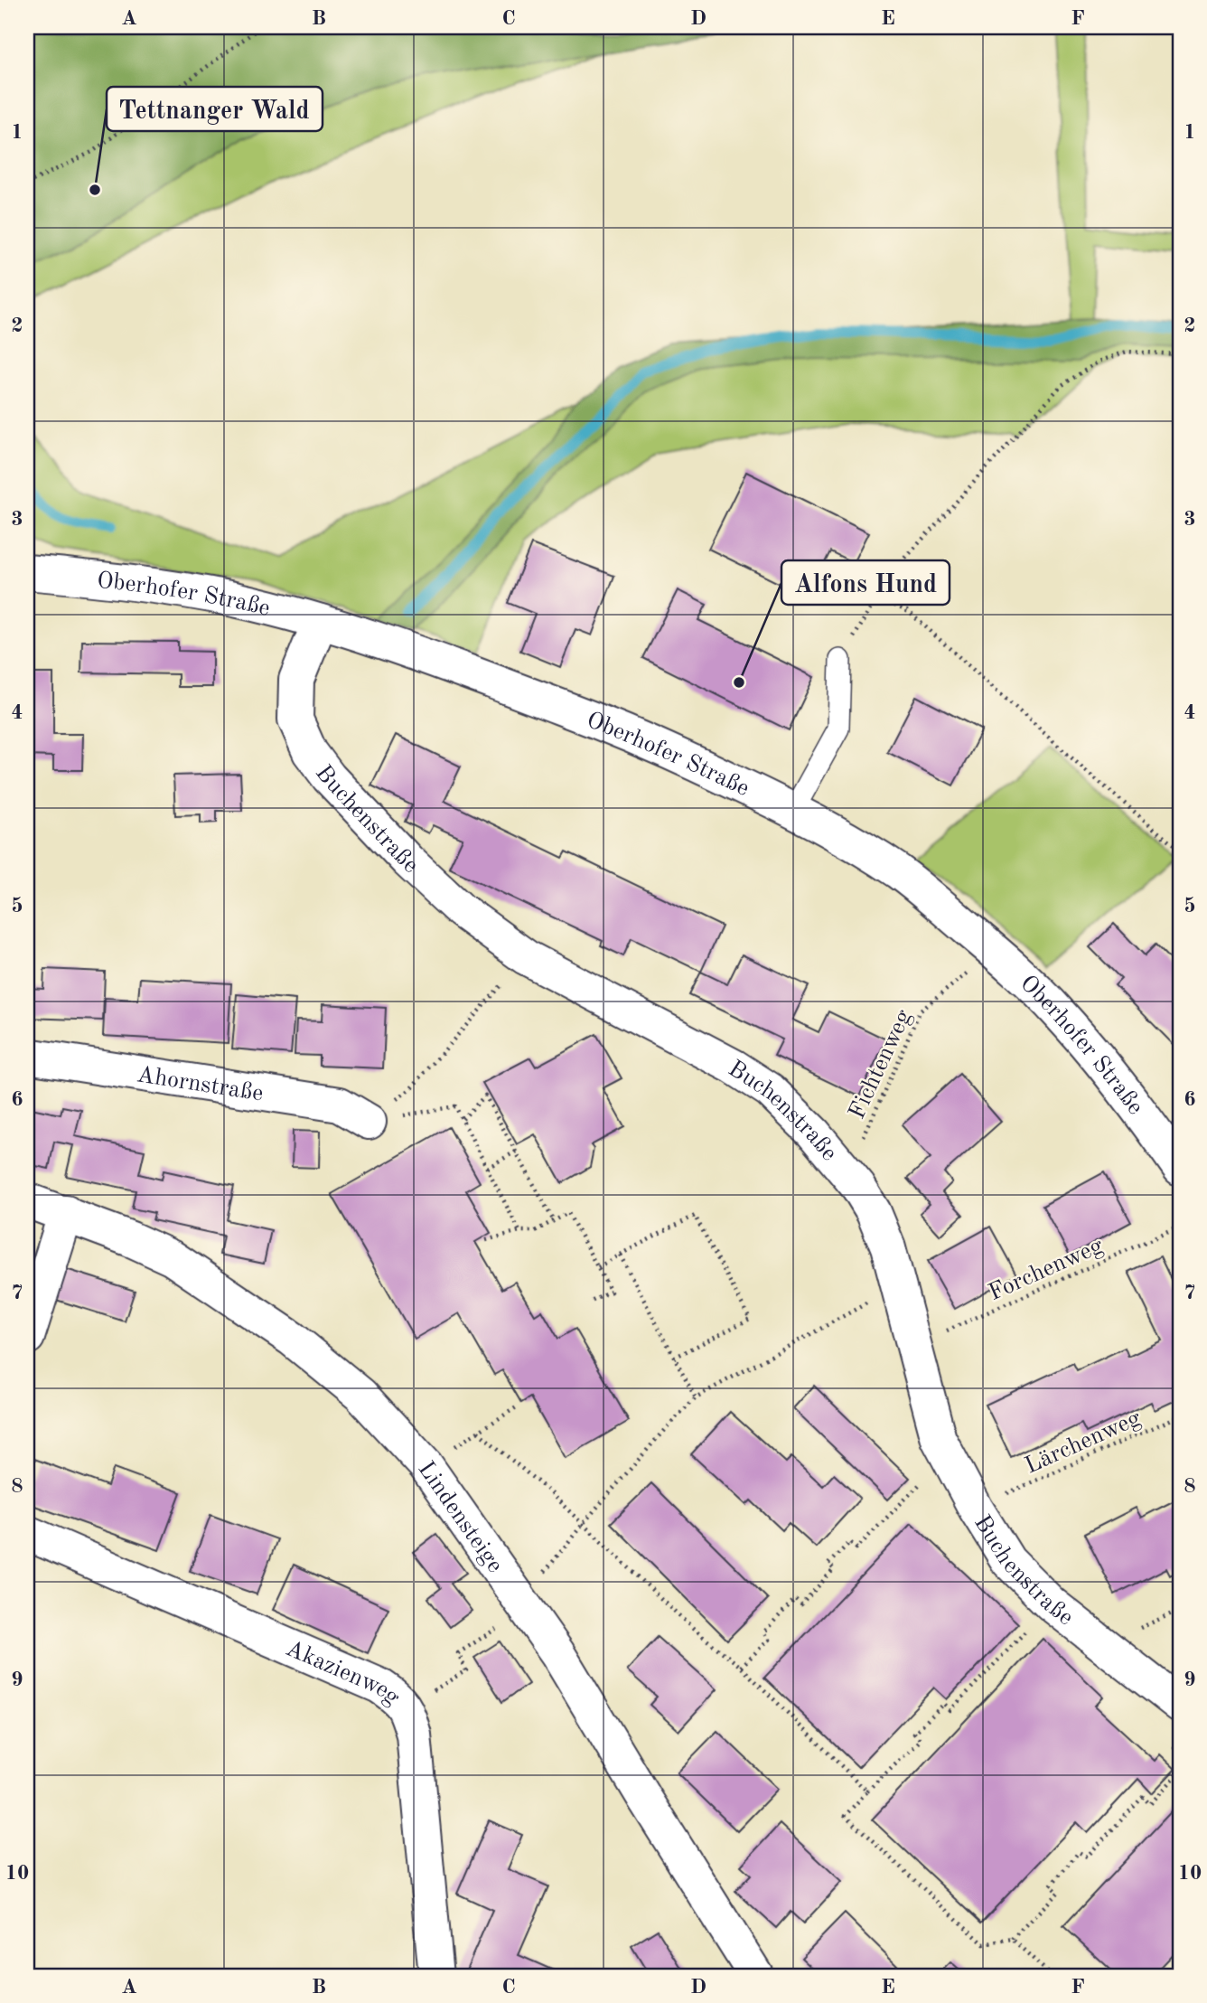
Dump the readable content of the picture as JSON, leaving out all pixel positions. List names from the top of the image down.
{
  "streets": {
    "street": [
      "Oberhofer Straße",
      "Buchenstraße",
      "Ahornstraße",
      "Lindensteige",
      "Akazienweg"
    ],
    "path": ["Fichtenweg", "Forchenweg", "Lärchenweg"]
  },
  "crossings": [
    ["Oberhofer Straße", "Buchenstraße"],
    ["Oberhofer Straße", "Fichtenweg"]
  ],
  "places": ["Tettnanger Wald", "Alfons Hund"],
  "grid": {
    "columns": [
      "A",
      "B",
      "C",
      "D",
      "E",
      "F"
    ],
    "rows": [
      "1",
      "2",
      "3",
      "4",
      "5",
      "6",
      "7",
      "8",
      "9",
      "10"
    ]
  }
}
